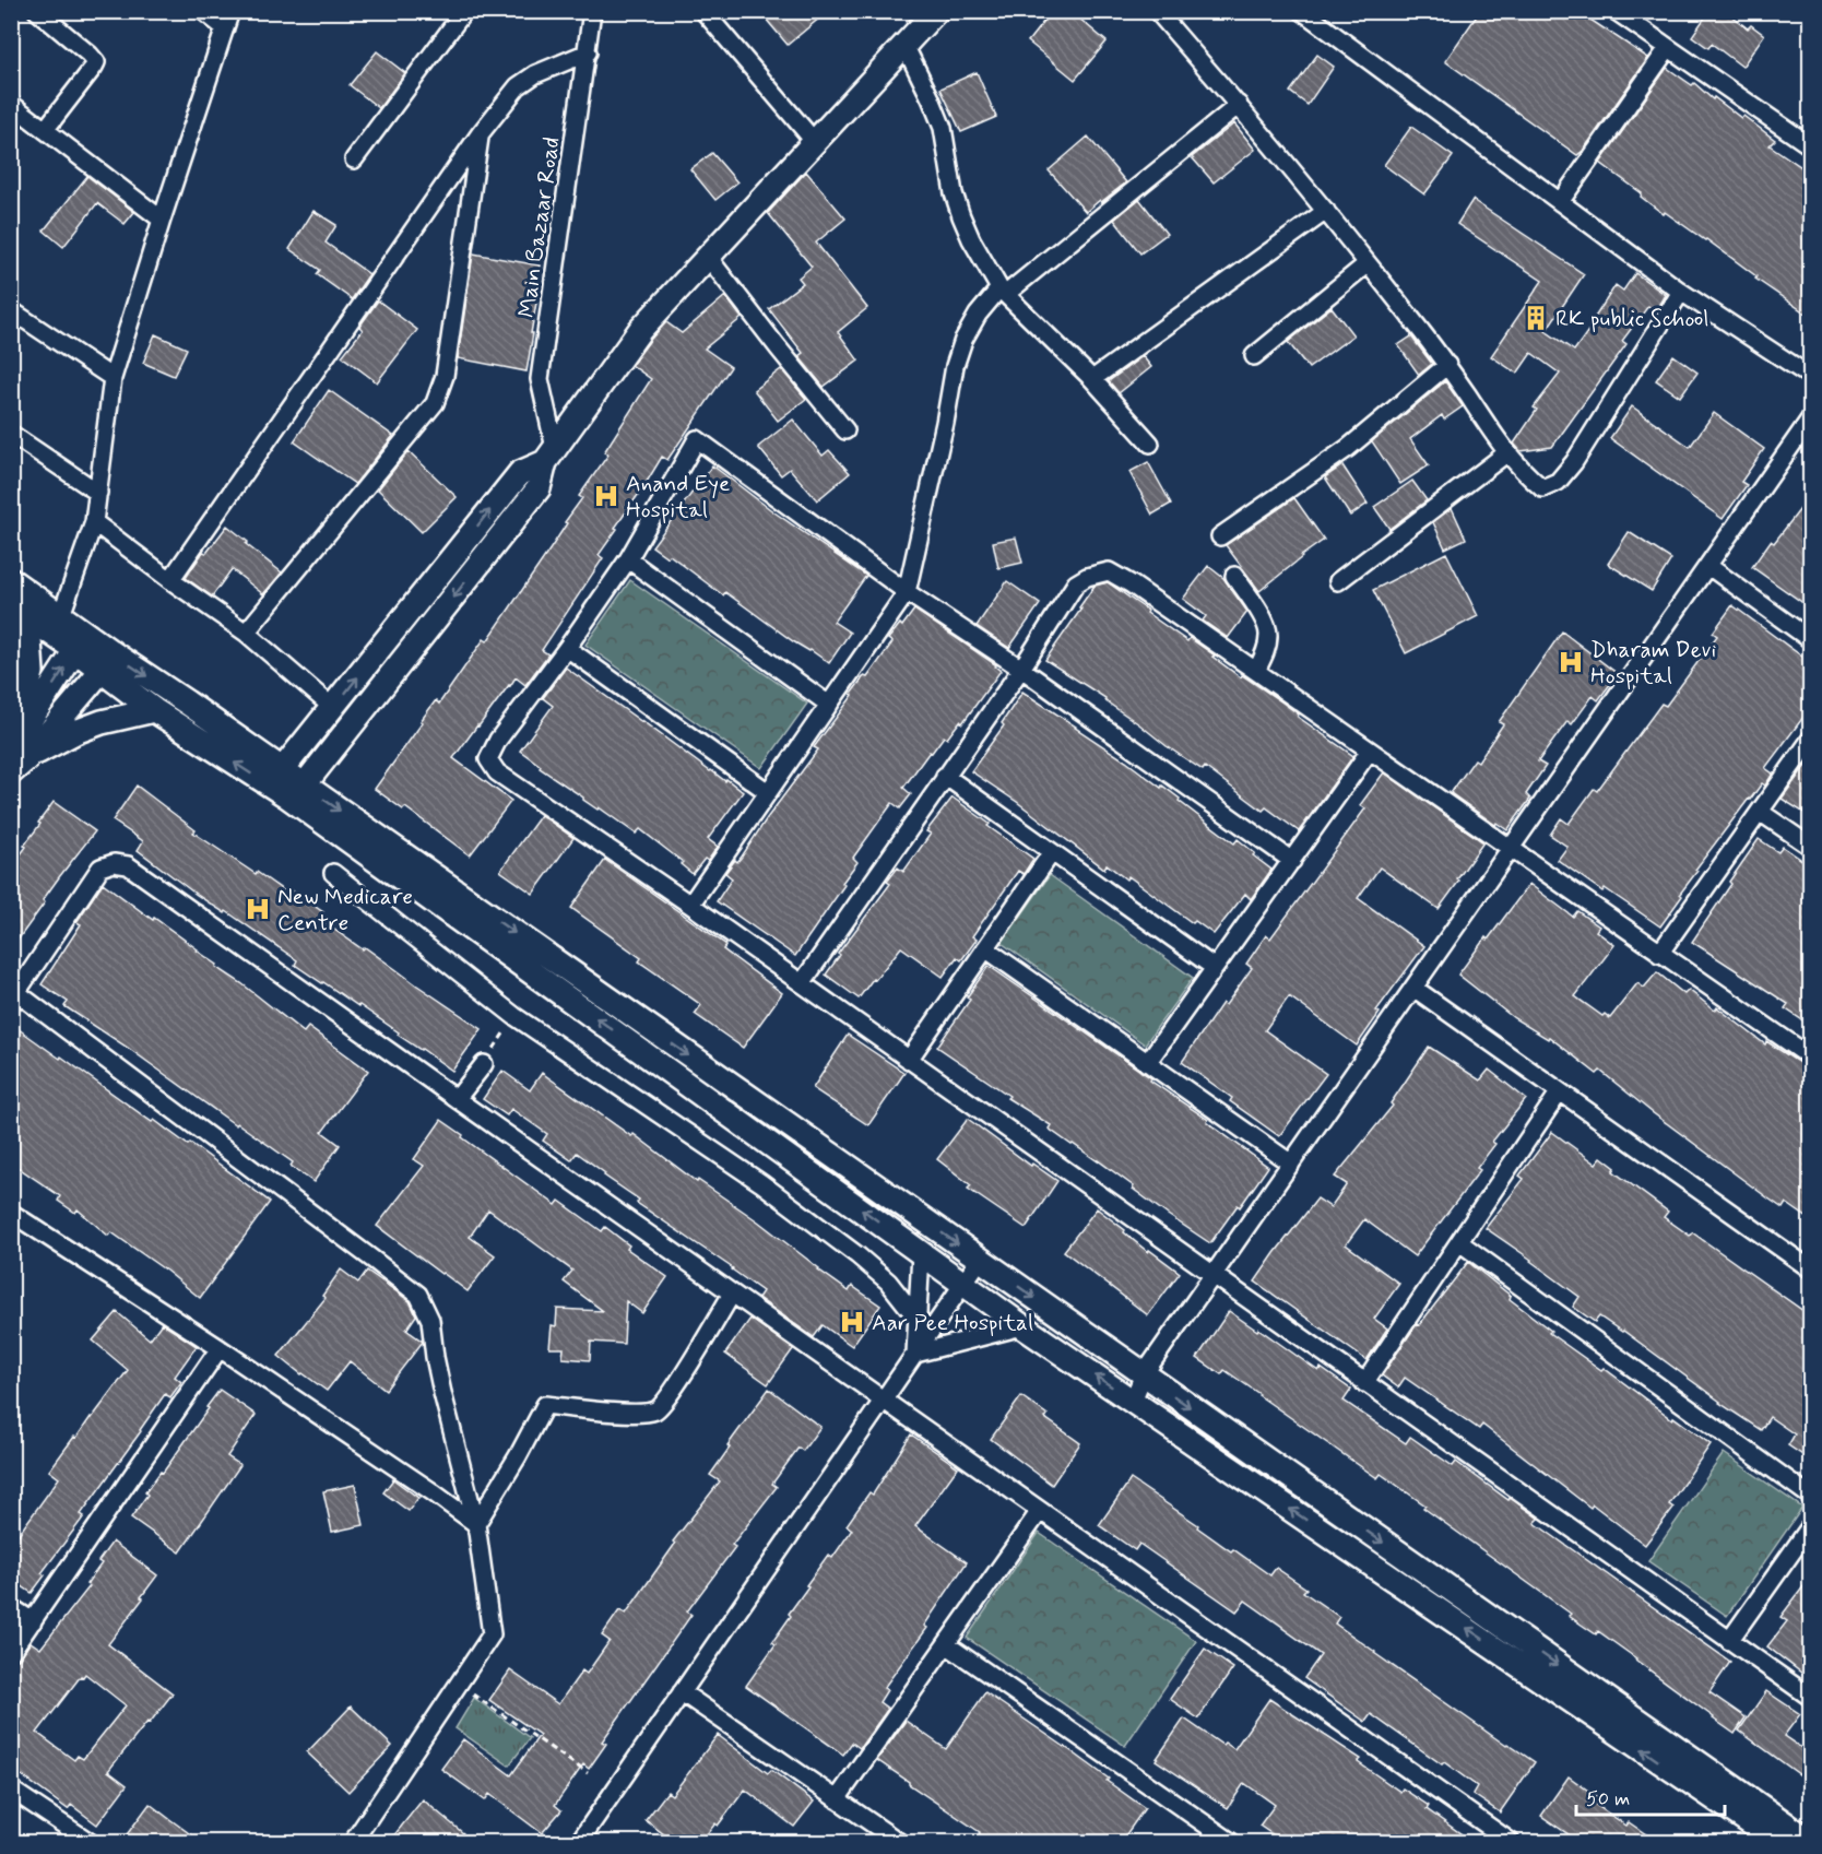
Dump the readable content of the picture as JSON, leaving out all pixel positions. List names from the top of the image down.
{
  "streets": {
    "street": ["Main Bazaar Road"]
  },
  "places": {
    "building": ["RK public School"],
    "hospital": [
      "Anand Eye Hospital",
      "Dharam Devi Hospital",
      "New Medicare Centre",
      "Aar Pee Hospital"
    ]
  },
  "scale_bar": "50 m"
}
